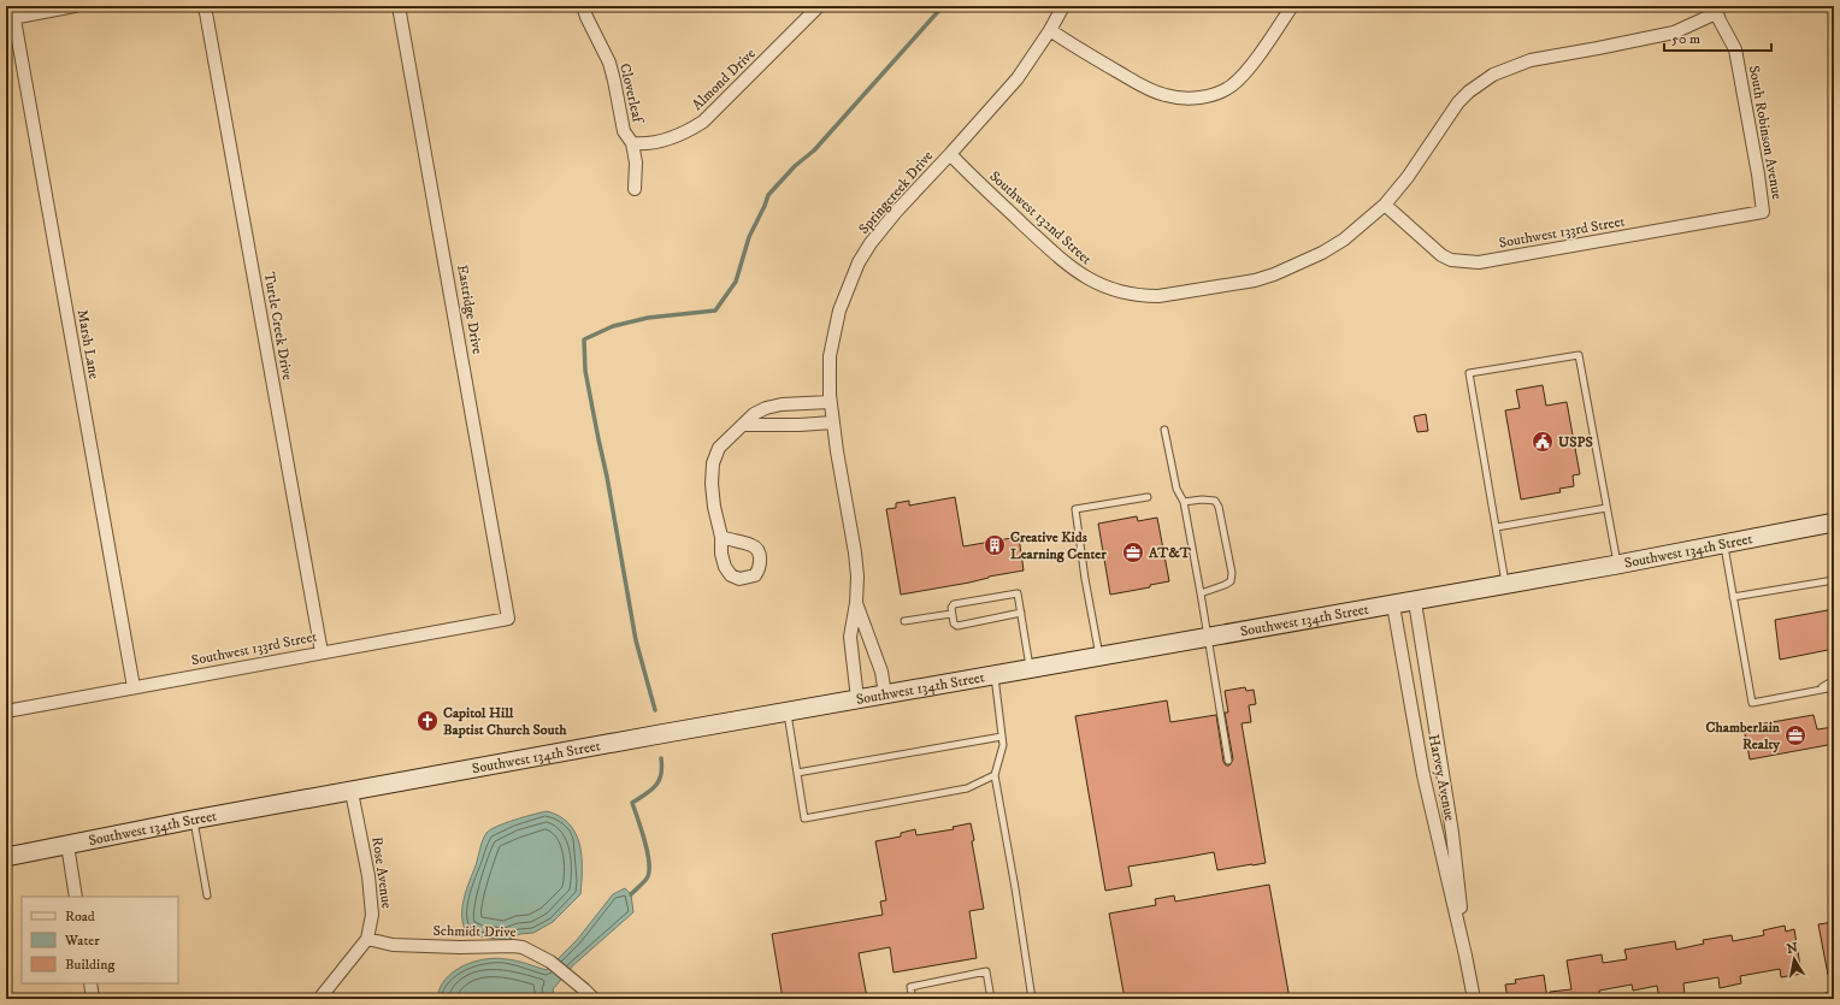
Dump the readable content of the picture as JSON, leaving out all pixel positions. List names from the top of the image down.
{
  "streets": {
    "main road": ["Southwest 134th Street"],
    "street": [
      "Almond Drive",
      "Cloverleaf",
      "South Robinson Avenue",
      "Springcreek Drive",
      "Southwest 132nd Street",
      "Southwest 133rd Street",
      "Eastridge Drive",
      "Turtle Creek Drive",
      "Marsh Lane",
      "Harvey Avenue",
      "Rose Avenue",
      "Schmidt Drive"
    ]
  },
  "crossings": [
    ["Almond Drive", "Cloverleaf"],
    ["South Robinson Avenue", "Southwest 132nd Street"],
    ["South Robinson Avenue", "Southwest 133rd Street"],
    ["Springcreek Drive", "Southwest 132nd Street"],
    ["Springcreek Drive", "Southwest 134th Street"],
    ["Southwest 132nd Street", "Southwest 133rd Street"],
    ["Southwest 133rd Street", "Eastridge Drive"],
    ["Southwest 133rd Street", "Turtle Creek Drive"],
    ["Southwest 133rd Street", "Marsh Lane"],
    ["Southwest 134th Street", "Harvey Avenue"],
    ["Southwest 134th Street", "Rose Avenue"],
    ["Rose Avenue", "Schmidt Drive"]
  ],
  "places": {
    "public building": ["USPS"],
    "building": ["Creative Kids Learning Center"],
    "office": ["AT&T", "Chamberlain Realty"],
    "church": ["Capitol Hill Baptist Church South"]
  },
  "legend": ["Road", "Water", "Building"],
  "scale_bar": "50 m",
  "north": "top"
}
